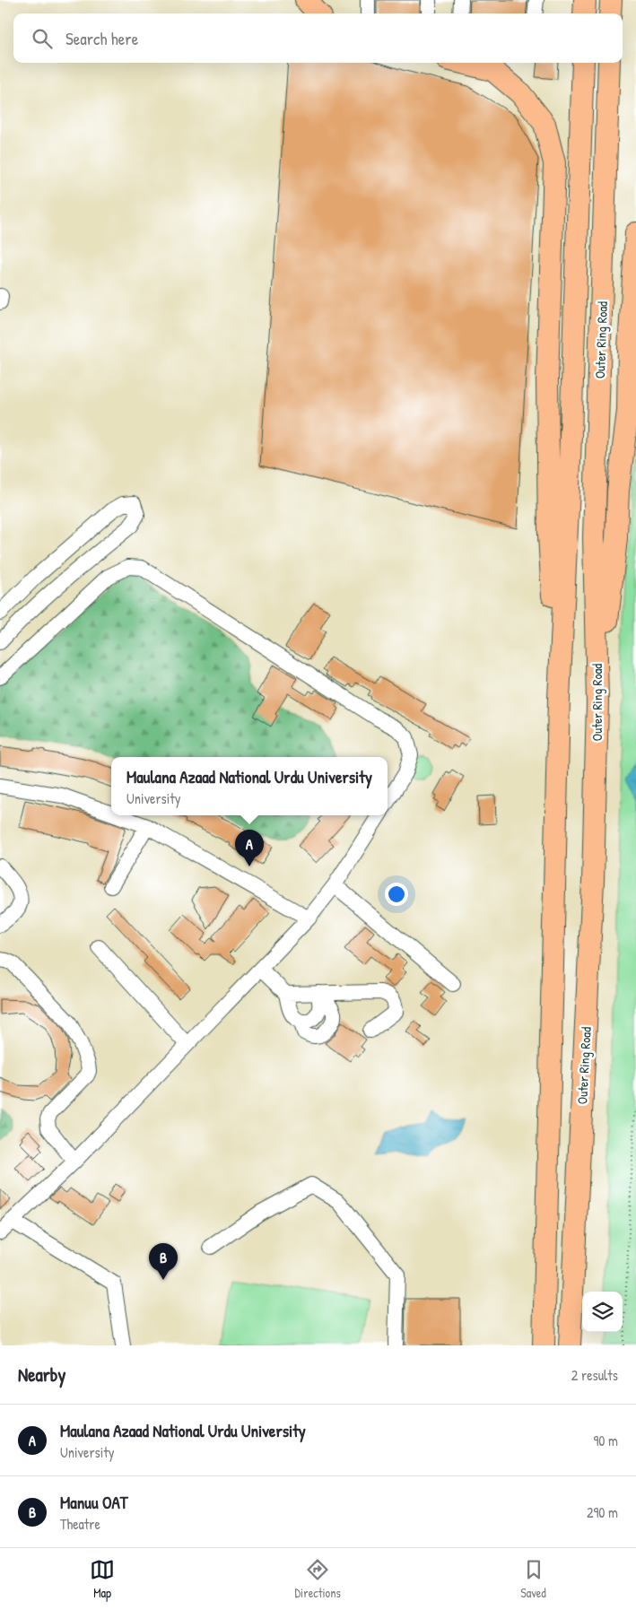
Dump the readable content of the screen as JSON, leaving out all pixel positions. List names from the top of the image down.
{
  "streets": {
    "highway": ["Outer Ring Road"]
  },
  "page": {
    "search": "Search here",
    "popup": ["Maulana Azaad National Urdu University", "University"],
    "pins": ["A", "B"],
    "heading": ["Nearby", "2 results"],
    "list": [
      {
        "mark": "A",
        "name": "Maulana Azaad National Urdu University",
        "note": "University",
        "value": "90 m"
      },
      {
        "mark": "B",
        "name": "Manuu OAT",
        "note": "Theatre",
        "value": "290 m"
      }
    ],
    "nav": ["Map", "Directions", "Saved"]
  }
}
